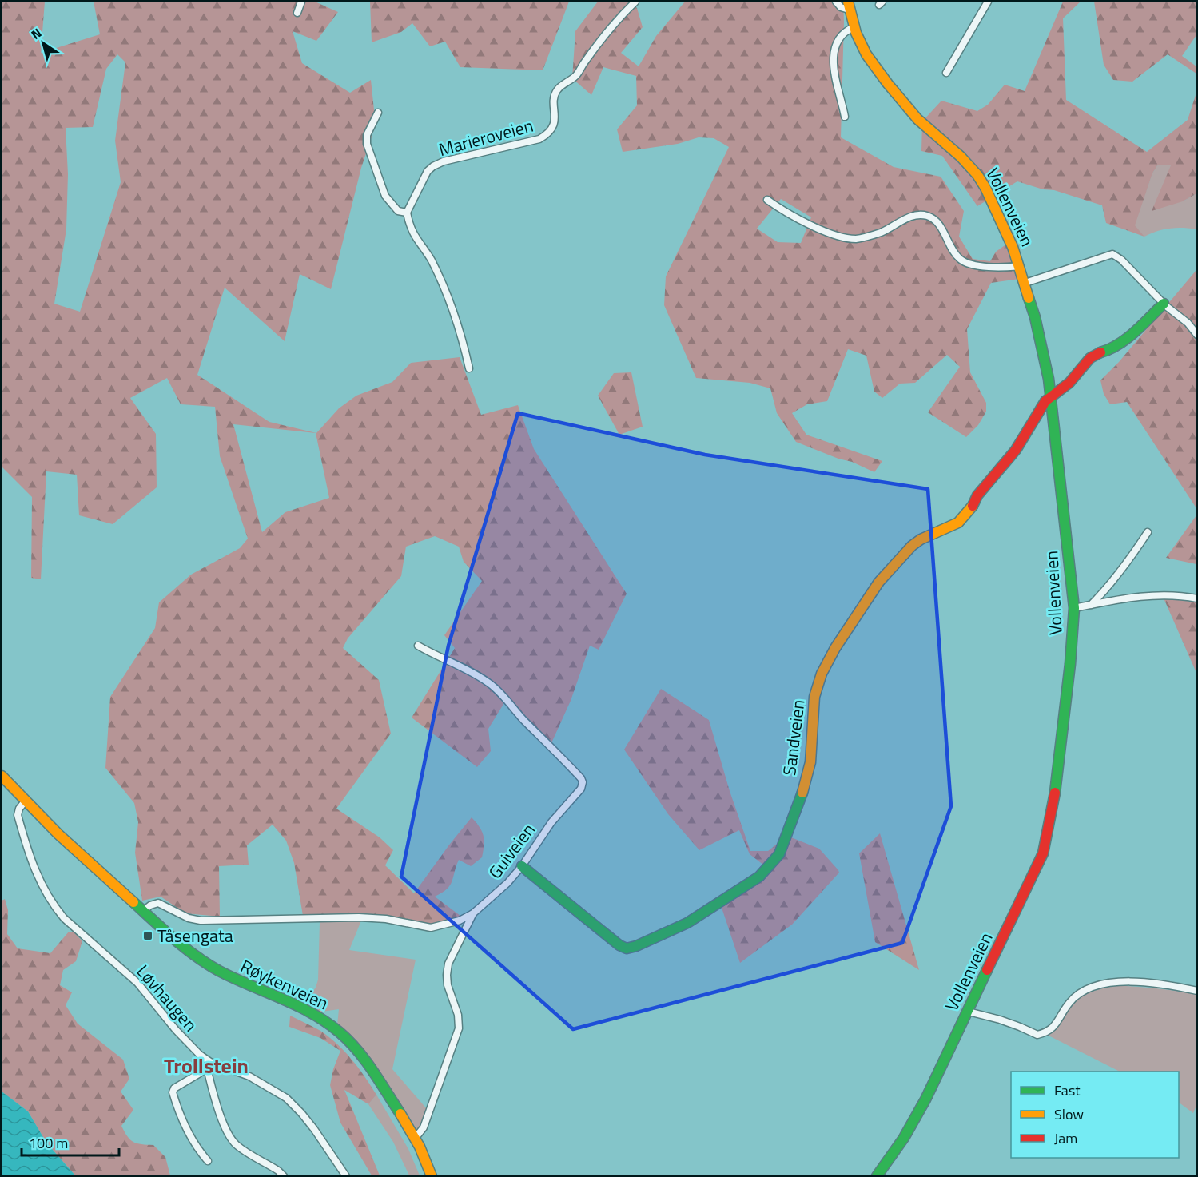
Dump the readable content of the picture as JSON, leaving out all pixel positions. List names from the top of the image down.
{
  "streets": {
    "main road": ["Vollenveien", "Sandveien", "Røykenveien"],
    "street": ["Marieroveien", "Guiveien", "Løvhaugen"]
  },
  "crossings": [
    ["Vollenveien", "Sandveien"],
    ["Sandveien", "Guiveien"],
    ["Guiveien", "Røykenveien"],
    ["Røykenveien", "Løvhaugen"]
  ],
  "districts": ["Trollstein"],
  "places": {
    "transit": ["Tåsengata"]
  },
  "legend": ["Fast", "Slow", "Jam"],
  "scale_bar": "100 m",
  "north": "top left"
}
